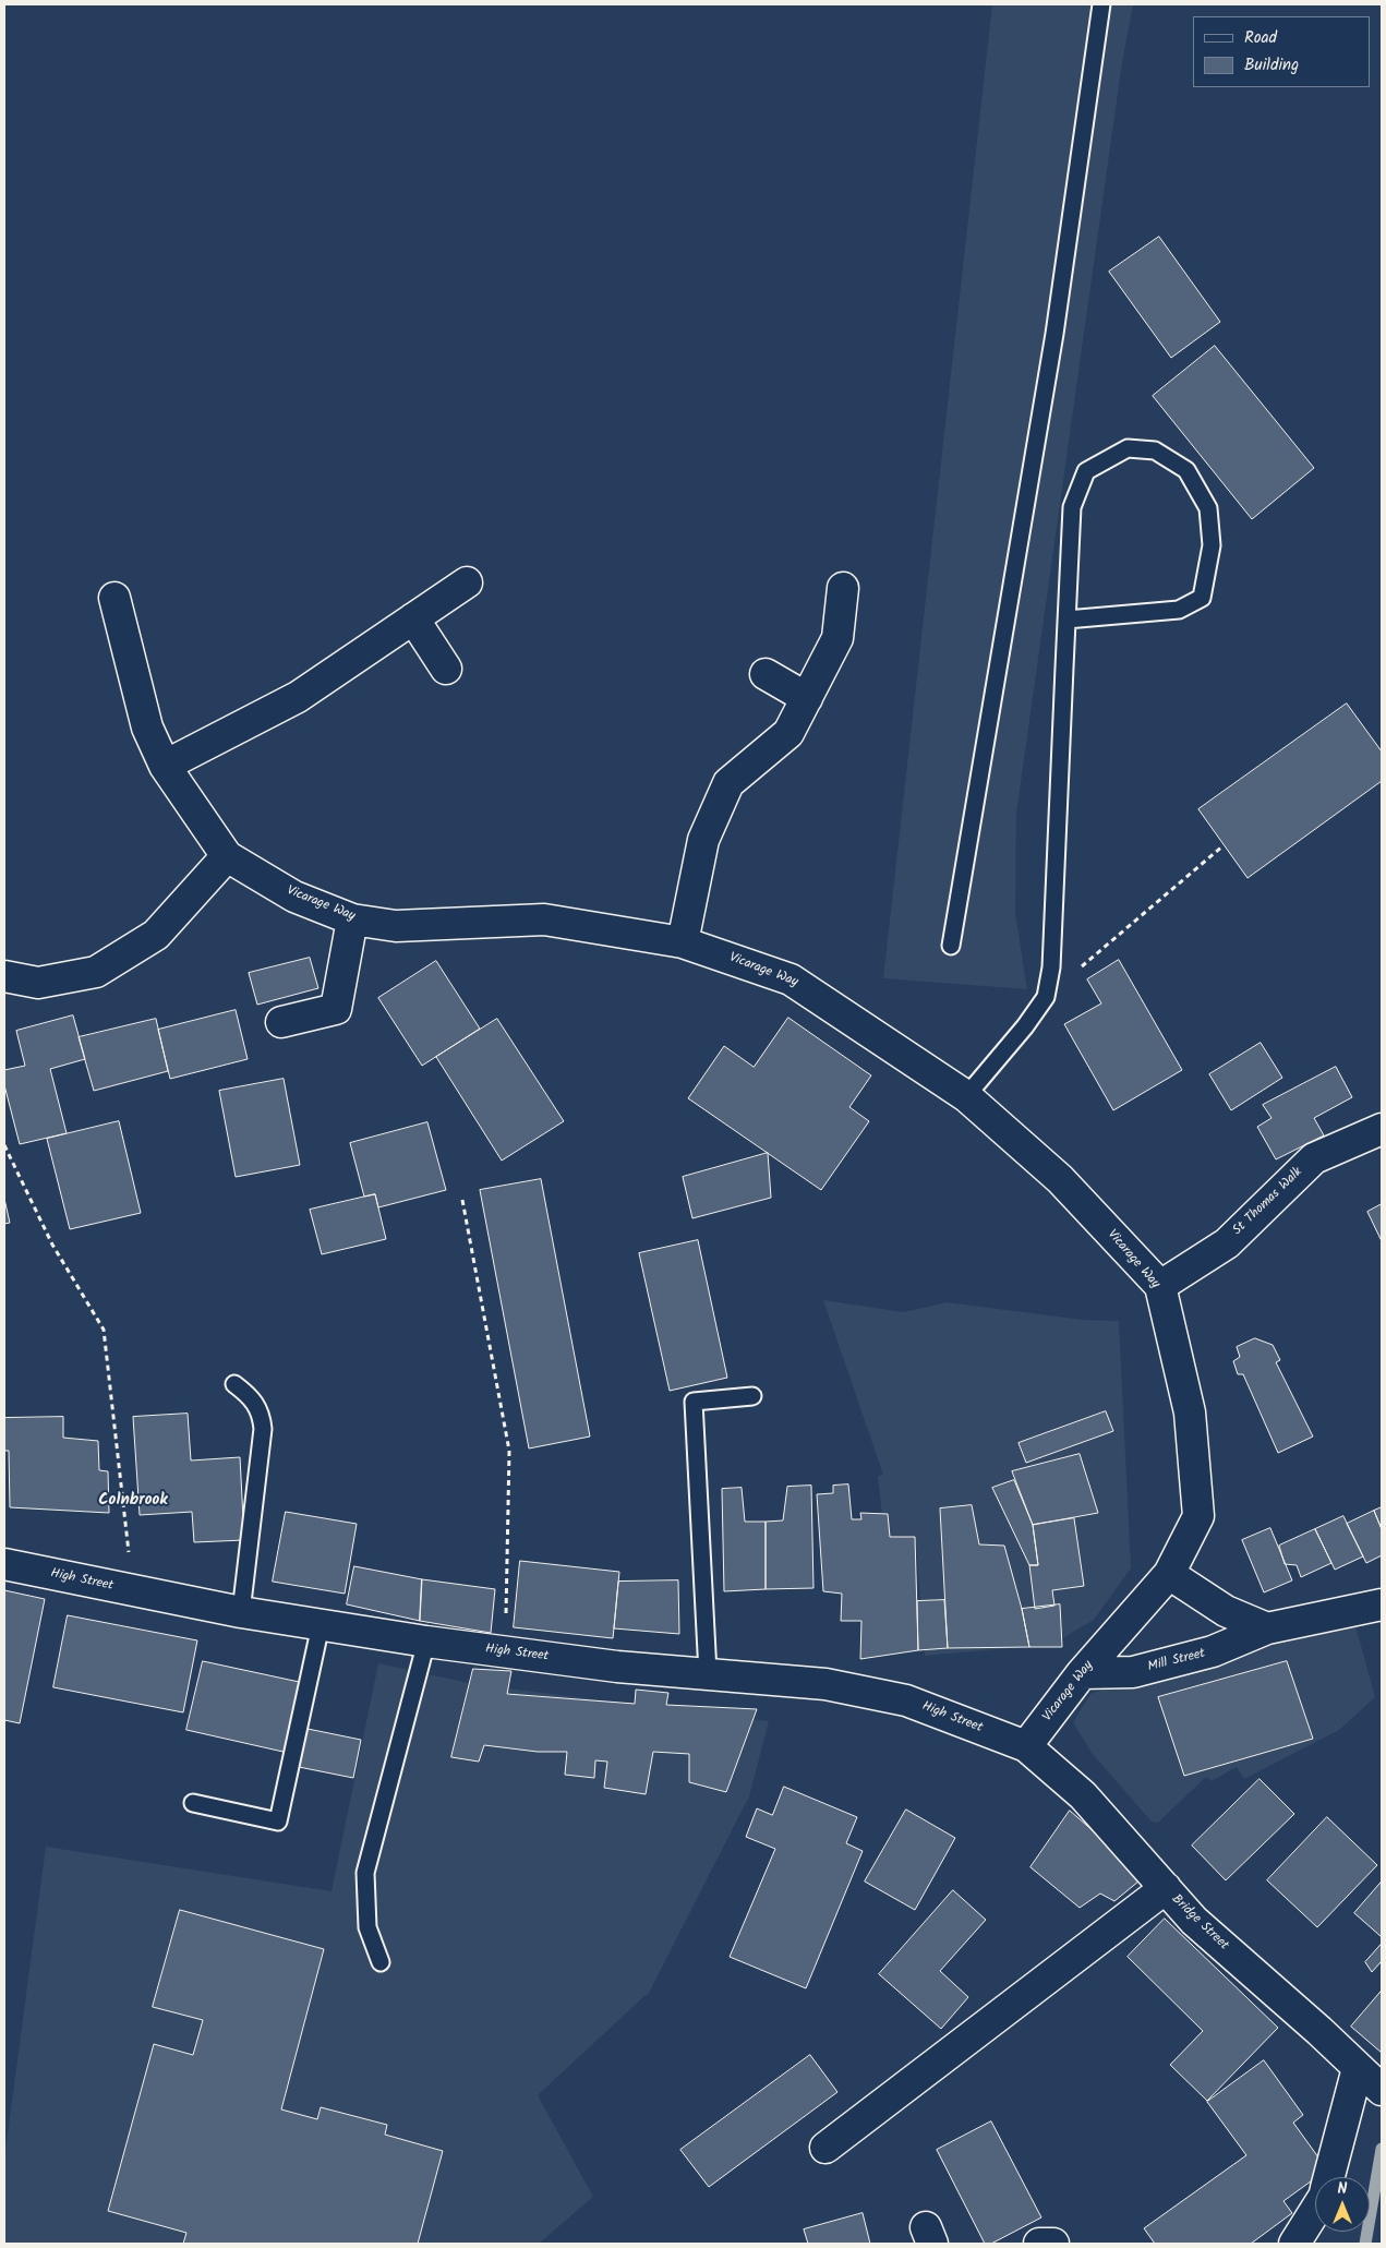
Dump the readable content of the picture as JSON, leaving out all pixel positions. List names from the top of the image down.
{
  "streets": {
    "street": [
      "Vicarage Way",
      "St Thomas Walk",
      "High Street",
      "Mill Street",
      "Bridge Street"
    ]
  },
  "crossings": [
    ["Vicarage Way", "St Thomas Walk"],
    ["Vicarage Way", "High Street"],
    ["Vicarage Way", "Mill Street"],
    ["Vicarage Way", "Bridge Street"],
    ["High Street", "Bridge Street"]
  ],
  "districts": ["Colnbrook"],
  "legend": ["Road", "Building"],
  "north": "top"
}
